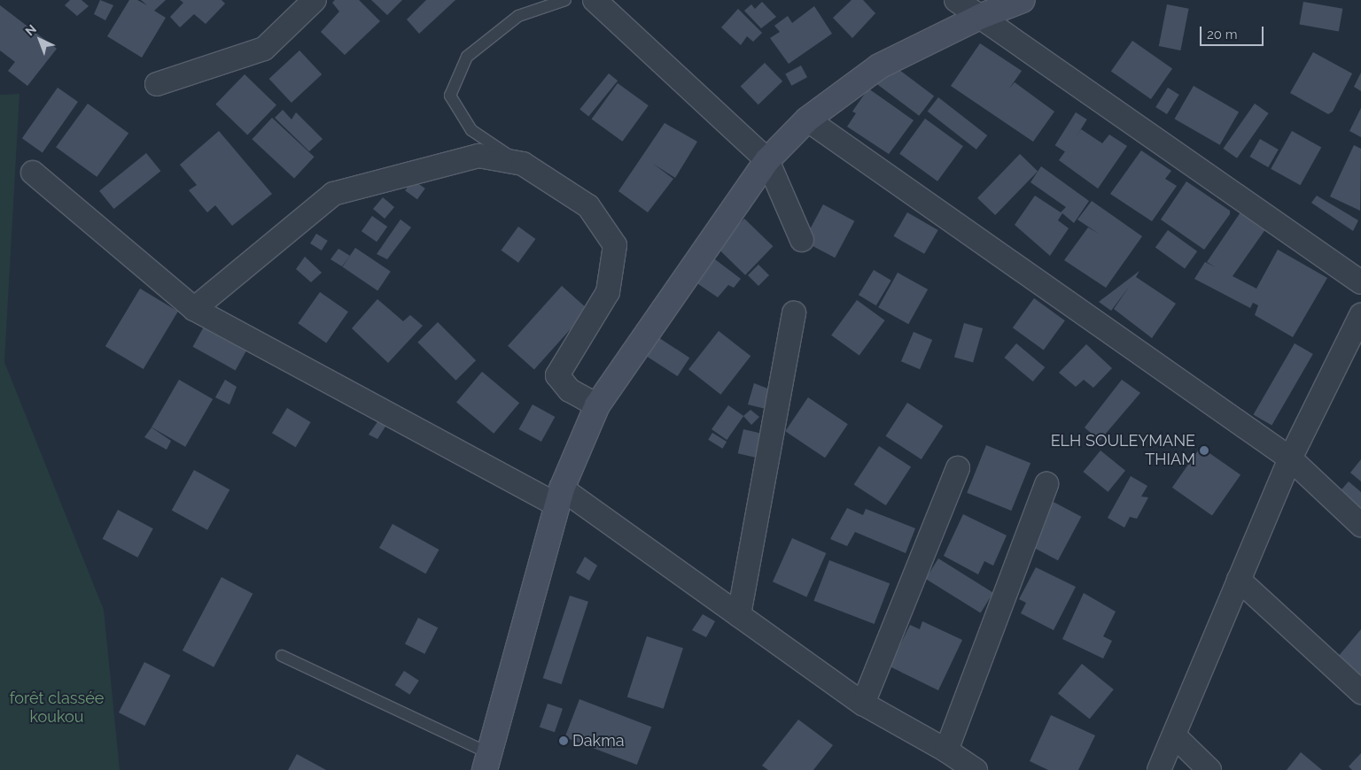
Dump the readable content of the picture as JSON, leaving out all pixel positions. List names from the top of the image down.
{
  "parks": ["forêt classée koukou"],
  "places": ["ELH SOULEYMANE THIAM", "Dakma"],
  "scale_bar": "20 m",
  "north": "top left"
}
